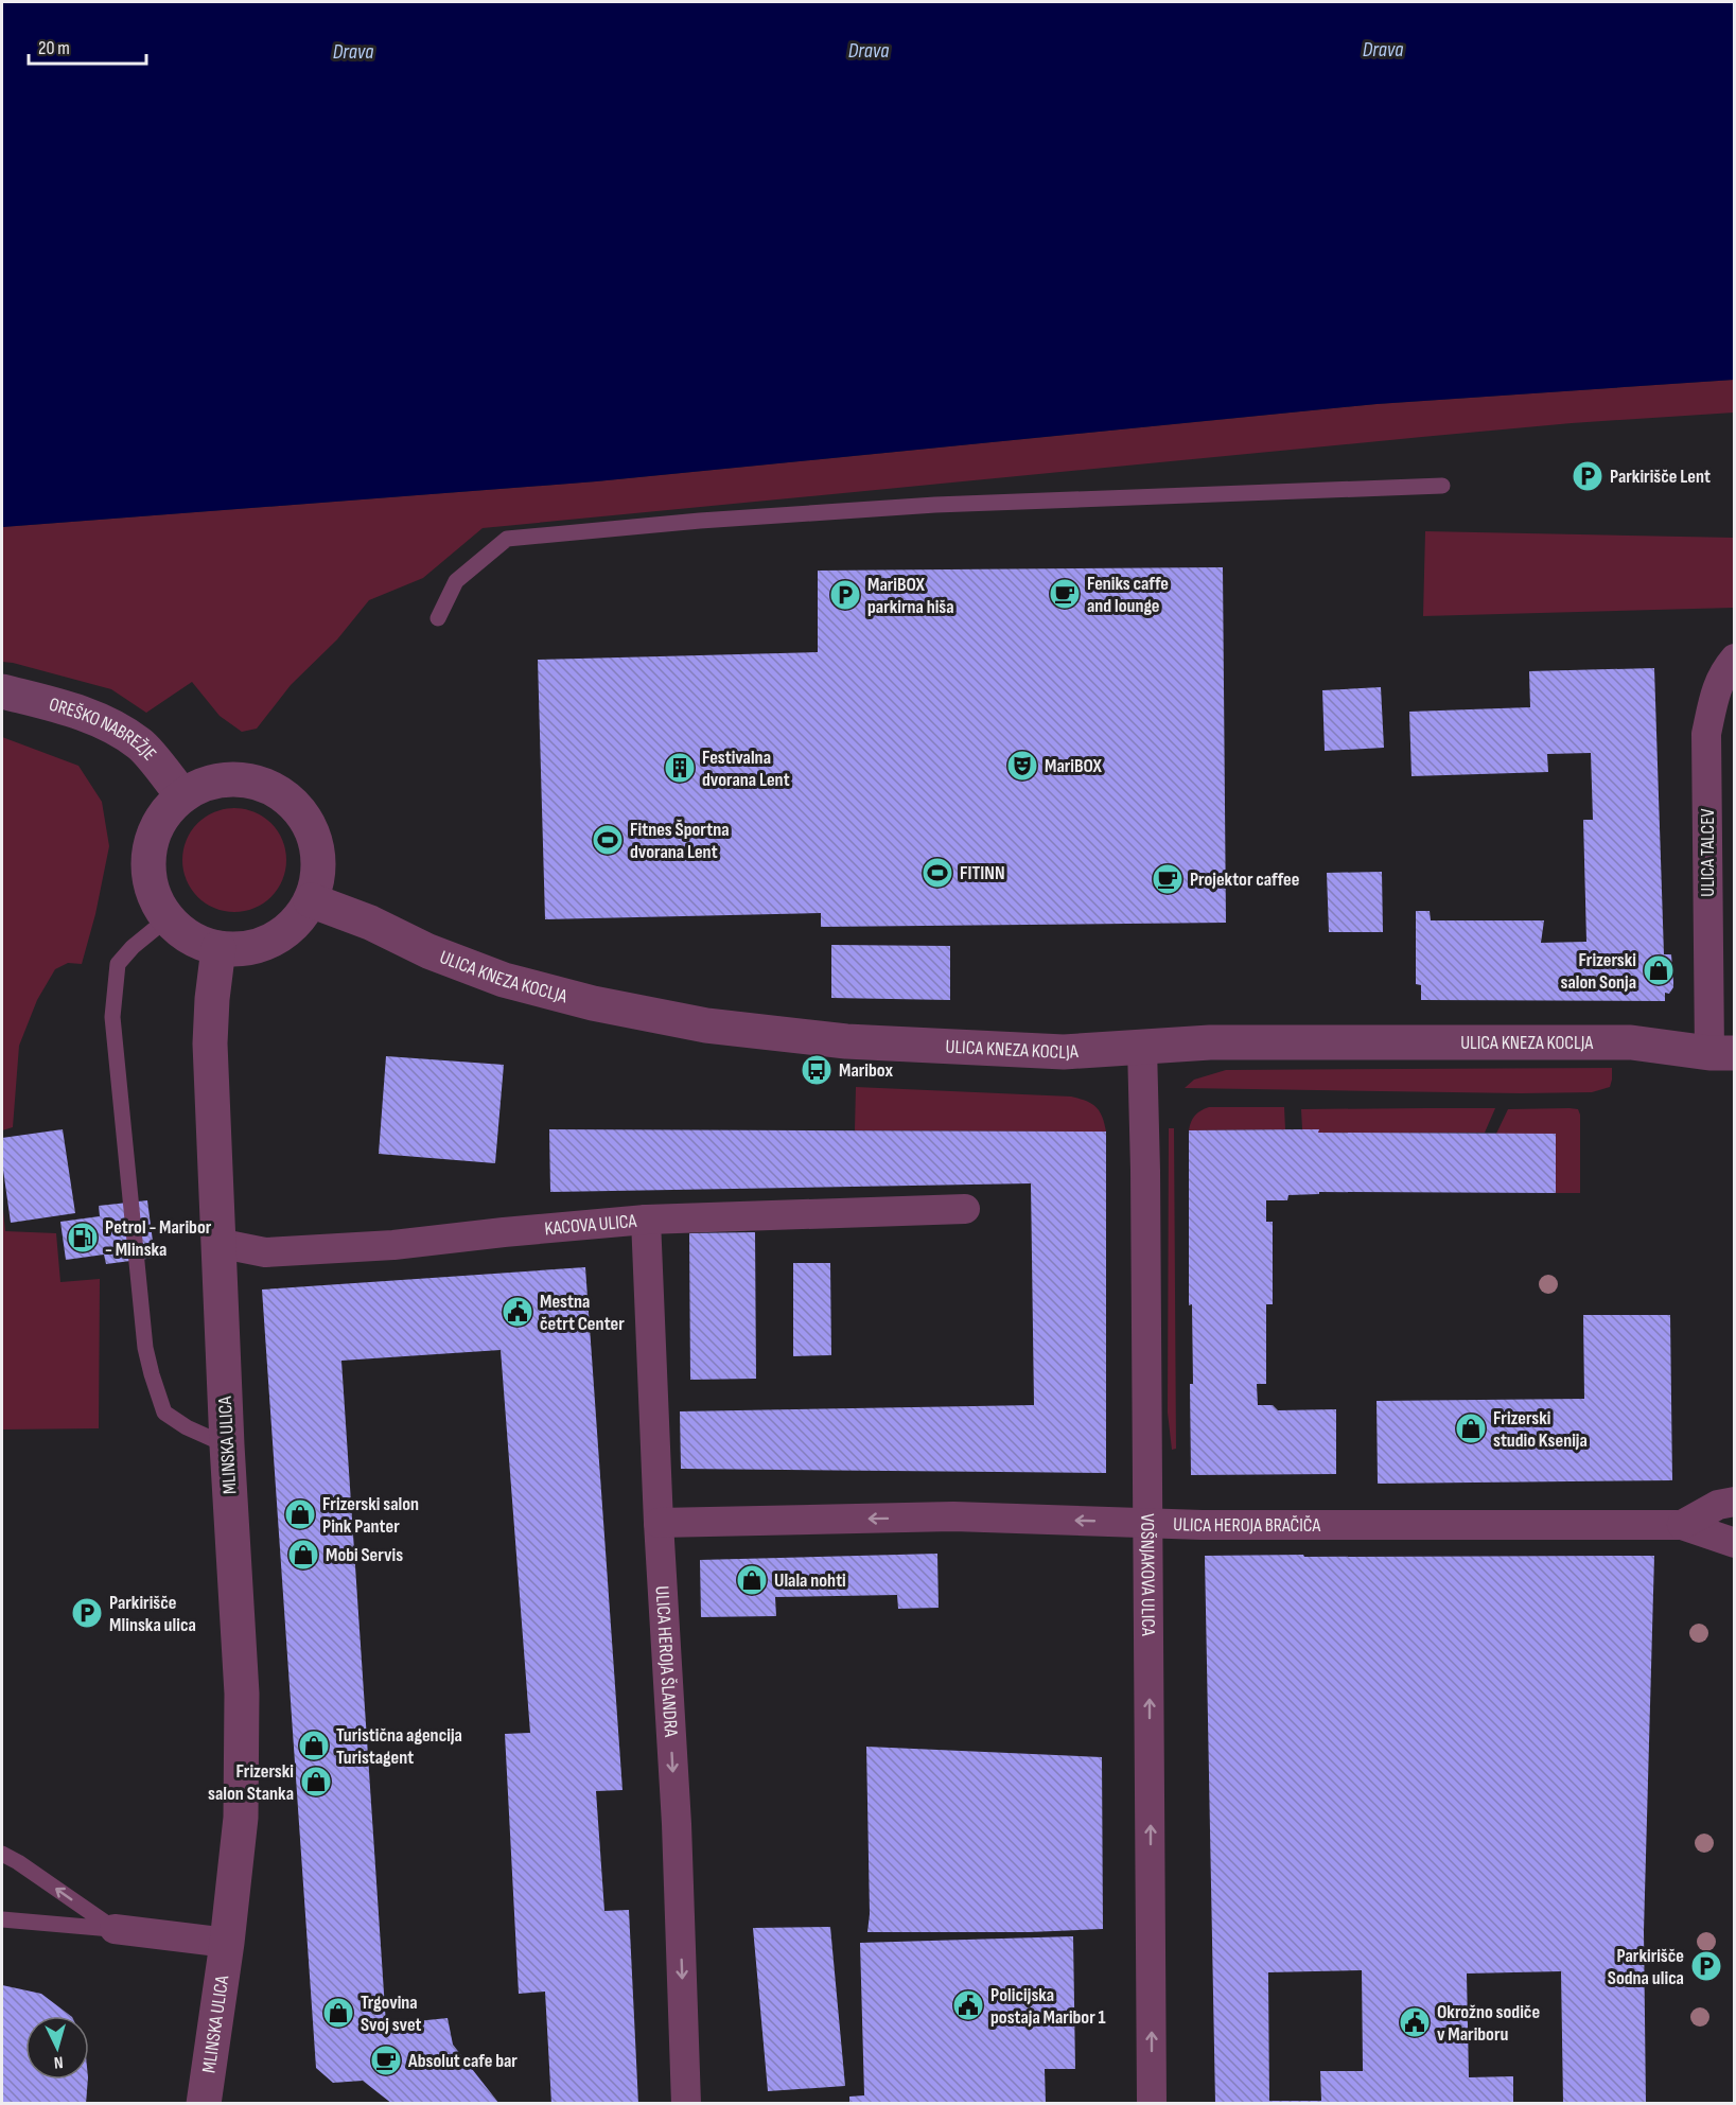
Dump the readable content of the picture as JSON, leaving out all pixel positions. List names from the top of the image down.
{
  "streets": {
    "street": [
      "OREŠKO NABREŽJE",
      "ULICA TALCEV",
      "ULICA KNEZA KOCLJA",
      "KACOVA ULICA",
      "MLINSKA ULICA",
      "ULICA HEROJA BRAČIČA",
      "VOŠNJAKOVA ULICA",
      "ULICA HEROJA ŠLANDRA"
    ]
  },
  "crossings": [
    ["OREŠKO NABREŽJE", "ULICA KNEZA KOCLJA"],
    ["OREŠKO NABREŽJE", "MLINSKA ULICA"],
    ["ULICA TALCEV", "ULICA KNEZA KOCLJA"],
    ["ULICA KNEZA KOCLJA", "MLINSKA ULICA"],
    ["ULICA KNEZA KOCLJA", "VOŠNJAKOVA ULICA"],
    ["KACOVA ULICA", "MLINSKA ULICA"],
    ["KACOVA ULICA", "ULICA HEROJA ŠLANDRA"],
    ["ULICA HEROJA BRAČIČA", "VOŠNJAKOVA ULICA"],
    ["ULICA HEROJA BRAČIČA", "ULICA HEROJA ŠLANDRA"]
  ],
  "one_way": ["ULICA HEROJA BRAČIČA", "VOŠNJAKOVA ULICA", "ULICA HEROJA ŠLANDRA"],
  "water": ["Drava"],
  "places": {
    "parking": [
      "Parkirišče Lent",
      "MariBOX parkirna hiša",
      "Parkirišče Mlinska ulica",
      "Parkirišče Sodna ulica"
    ],
    "cafe": ["Feniks caffe and lounge", "Projektor caffee", "Absolut cafe bar"],
    "theatre": ["MariBOX"],
    "building": ["Festivalna dvorana Lent"],
    "sports": ["Fitnes Športna dvorana Lent", "FITINN"],
    "shop": [
      "Frizerski salon Sonja",
      "Frizerski studio Ksenija",
      "Frizerski salon Pink Panter",
      "Mobi Servis",
      "Ulala nohti",
      "Turistična agencija Turistagent",
      "Frizerski salon Stanka",
      "Trgovina Svoj svet"
    ],
    "bus stop": ["Maribox"],
    "fuel station": ["Petrol - Maribor - Mlinska"],
    "public building": ["Mestna četrt Center", "Policijska postaja Maribor 1", "Okrožno sodiče v Mariboru"]
  },
  "scale_bar": "20 m",
  "north": "bottom"
}
